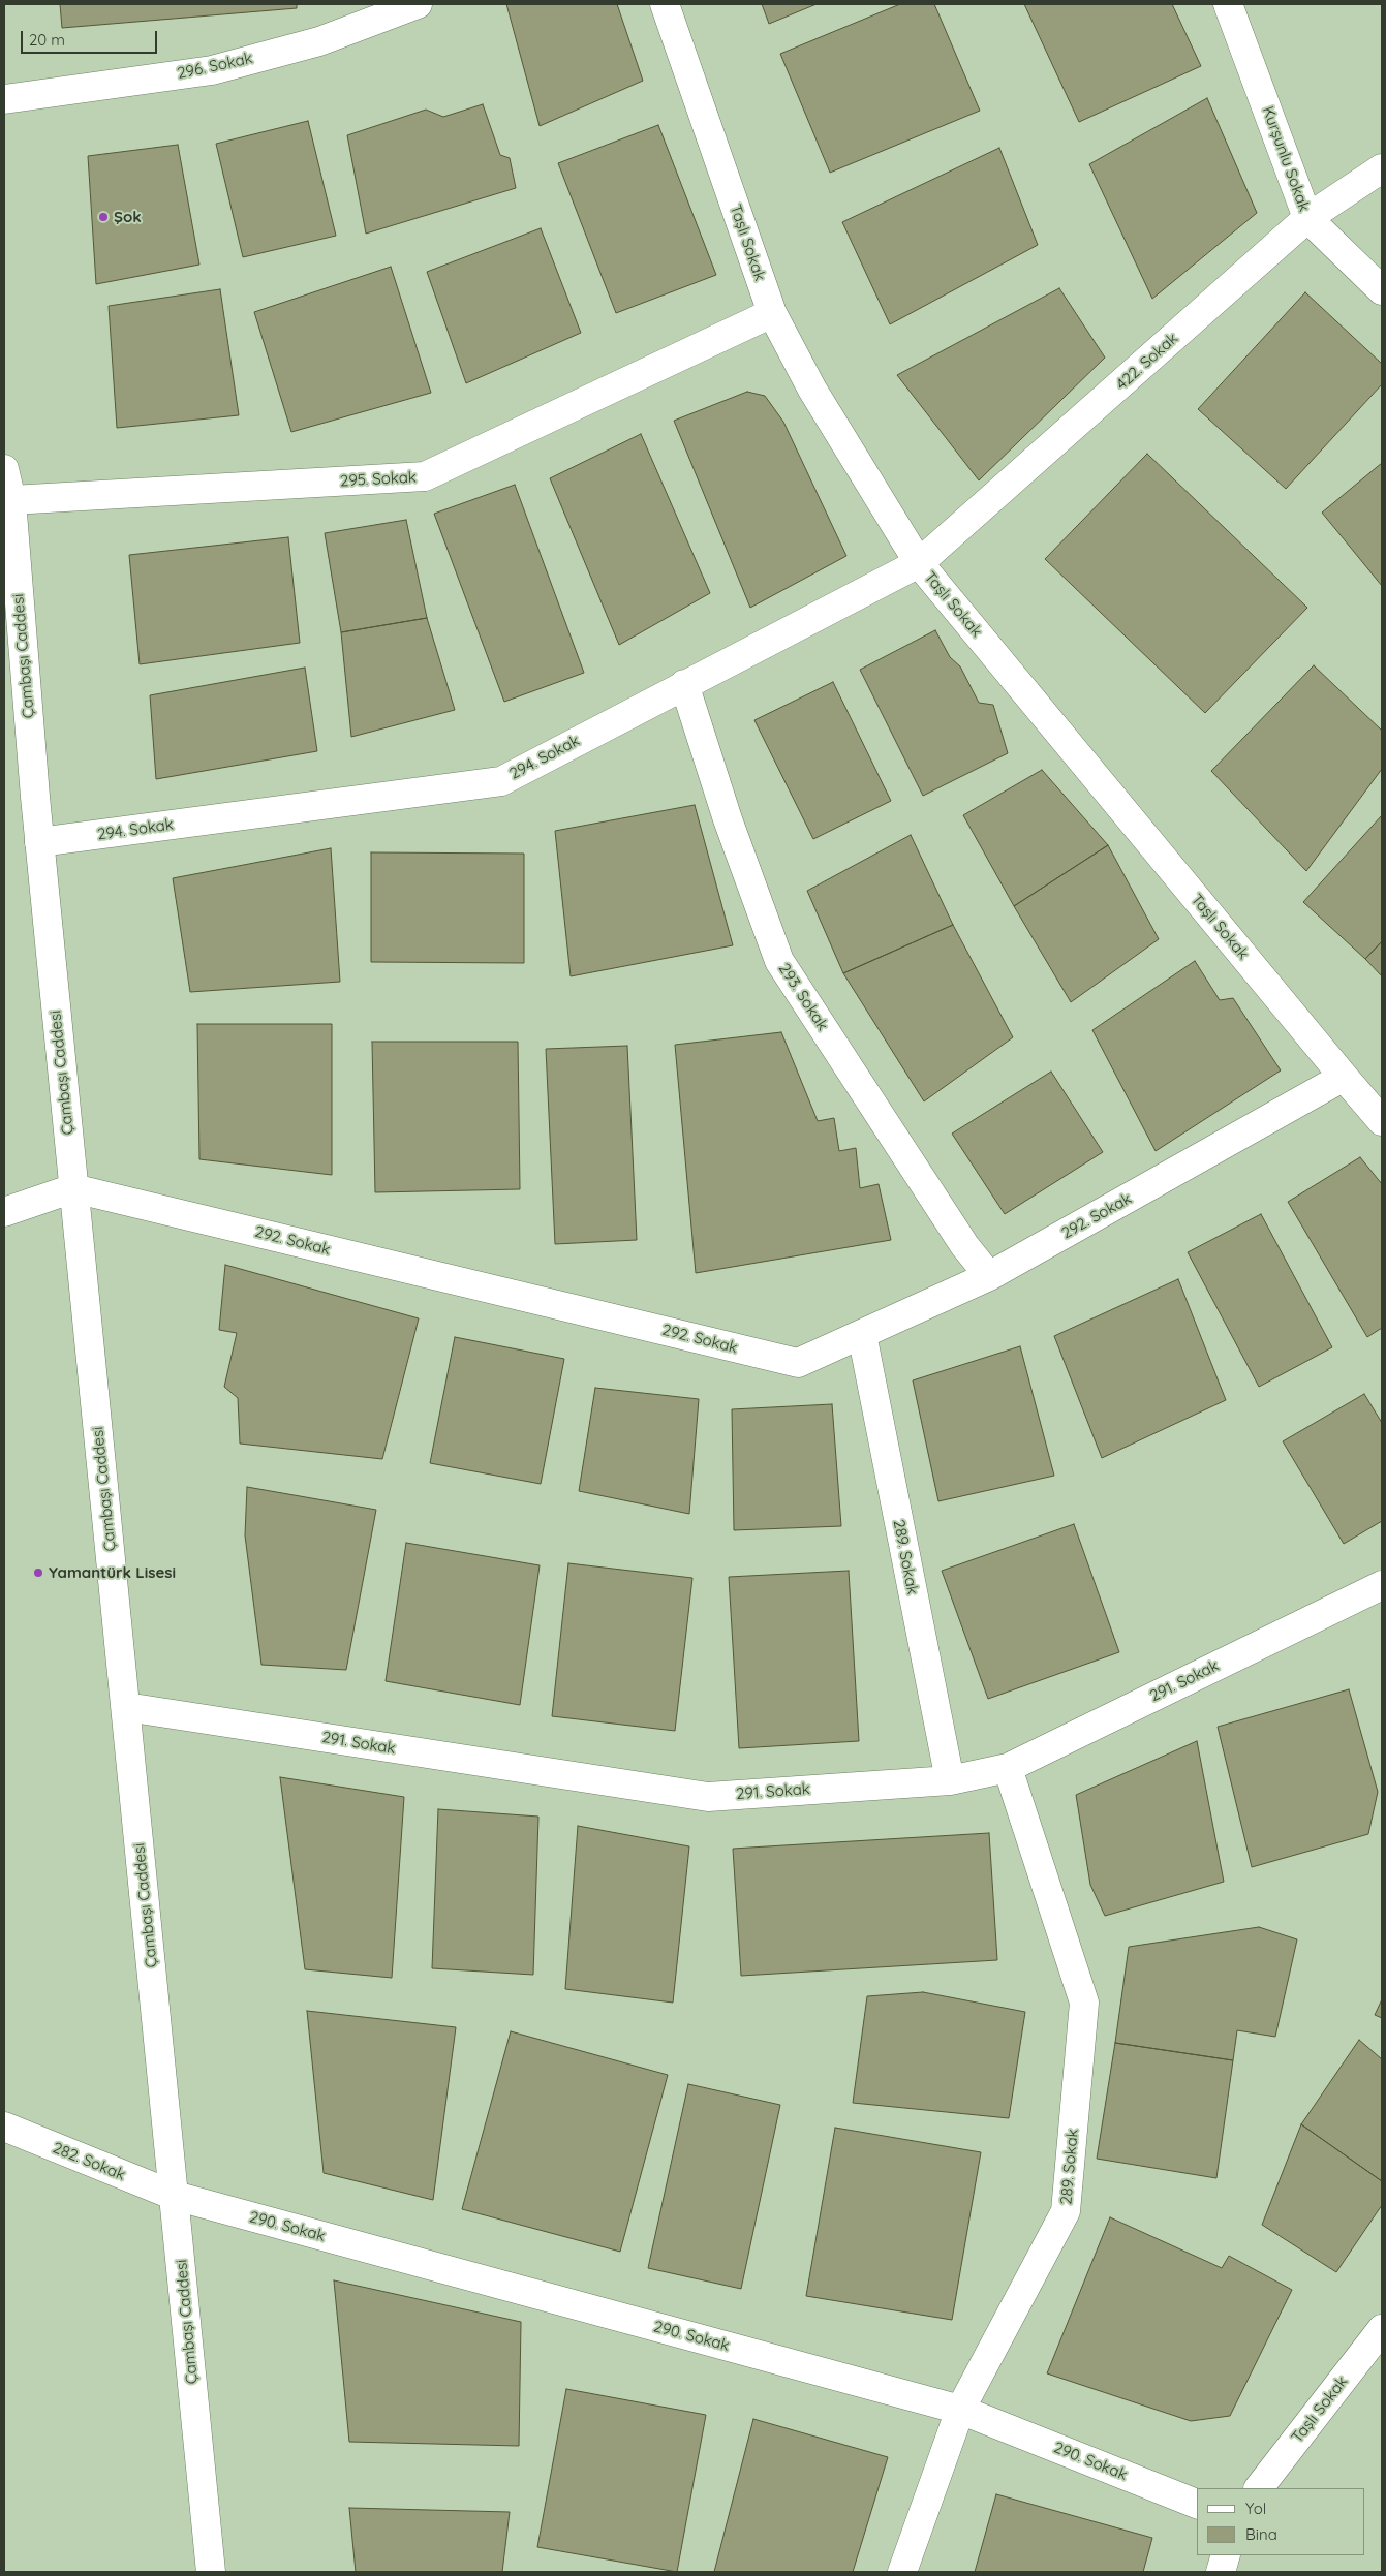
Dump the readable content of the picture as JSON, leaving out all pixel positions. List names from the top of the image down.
{
  "streets": {
    "street": [
      "296. Sokak",
      "Kurşunlu Sokak",
      "Taşlı Sokak",
      "422. Sokak",
      "295. Sokak",
      "Çambaşı Caddesi",
      "294. Sokak",
      "293. Sokak",
      "292. Sokak",
      "289. Sokak",
      "291. Sokak",
      "282. Sokak",
      "290. Sokak"
    ]
  },
  "crossings": [
    ["Kurşunlu Sokak", "422. Sokak"],
    ["Taşlı Sokak", "422. Sokak"],
    ["Taşlı Sokak", "295. Sokak"],
    ["Taşlı Sokak", "294. Sokak"],
    ["Taşlı Sokak", "292. Sokak"],
    ["422. Sokak", "294. Sokak"],
    ["295. Sokak", "Çambaşı Caddesi"],
    ["Çambaşı Caddesi", "294. Sokak"],
    ["Çambaşı Caddesi", "292. Sokak"],
    ["Çambaşı Caddesi", "291. Sokak"],
    ["Çambaşı Caddesi", "282. Sokak"],
    ["Çambaşı Caddesi", "290. Sokak"],
    ["294. Sokak", "293. Sokak"],
    ["293. Sokak", "292. Sokak"],
    ["292. Sokak", "289. Sokak"],
    ["289. Sokak", "291. Sokak"],
    ["289. Sokak", "290. Sokak"],
    ["282. Sokak", "290. Sokak"]
  ],
  "places": ["Şok", "Yamantürk Lisesi"],
  "legend": ["Yol", "Bina"],
  "scale_bar": "20 m"
}
